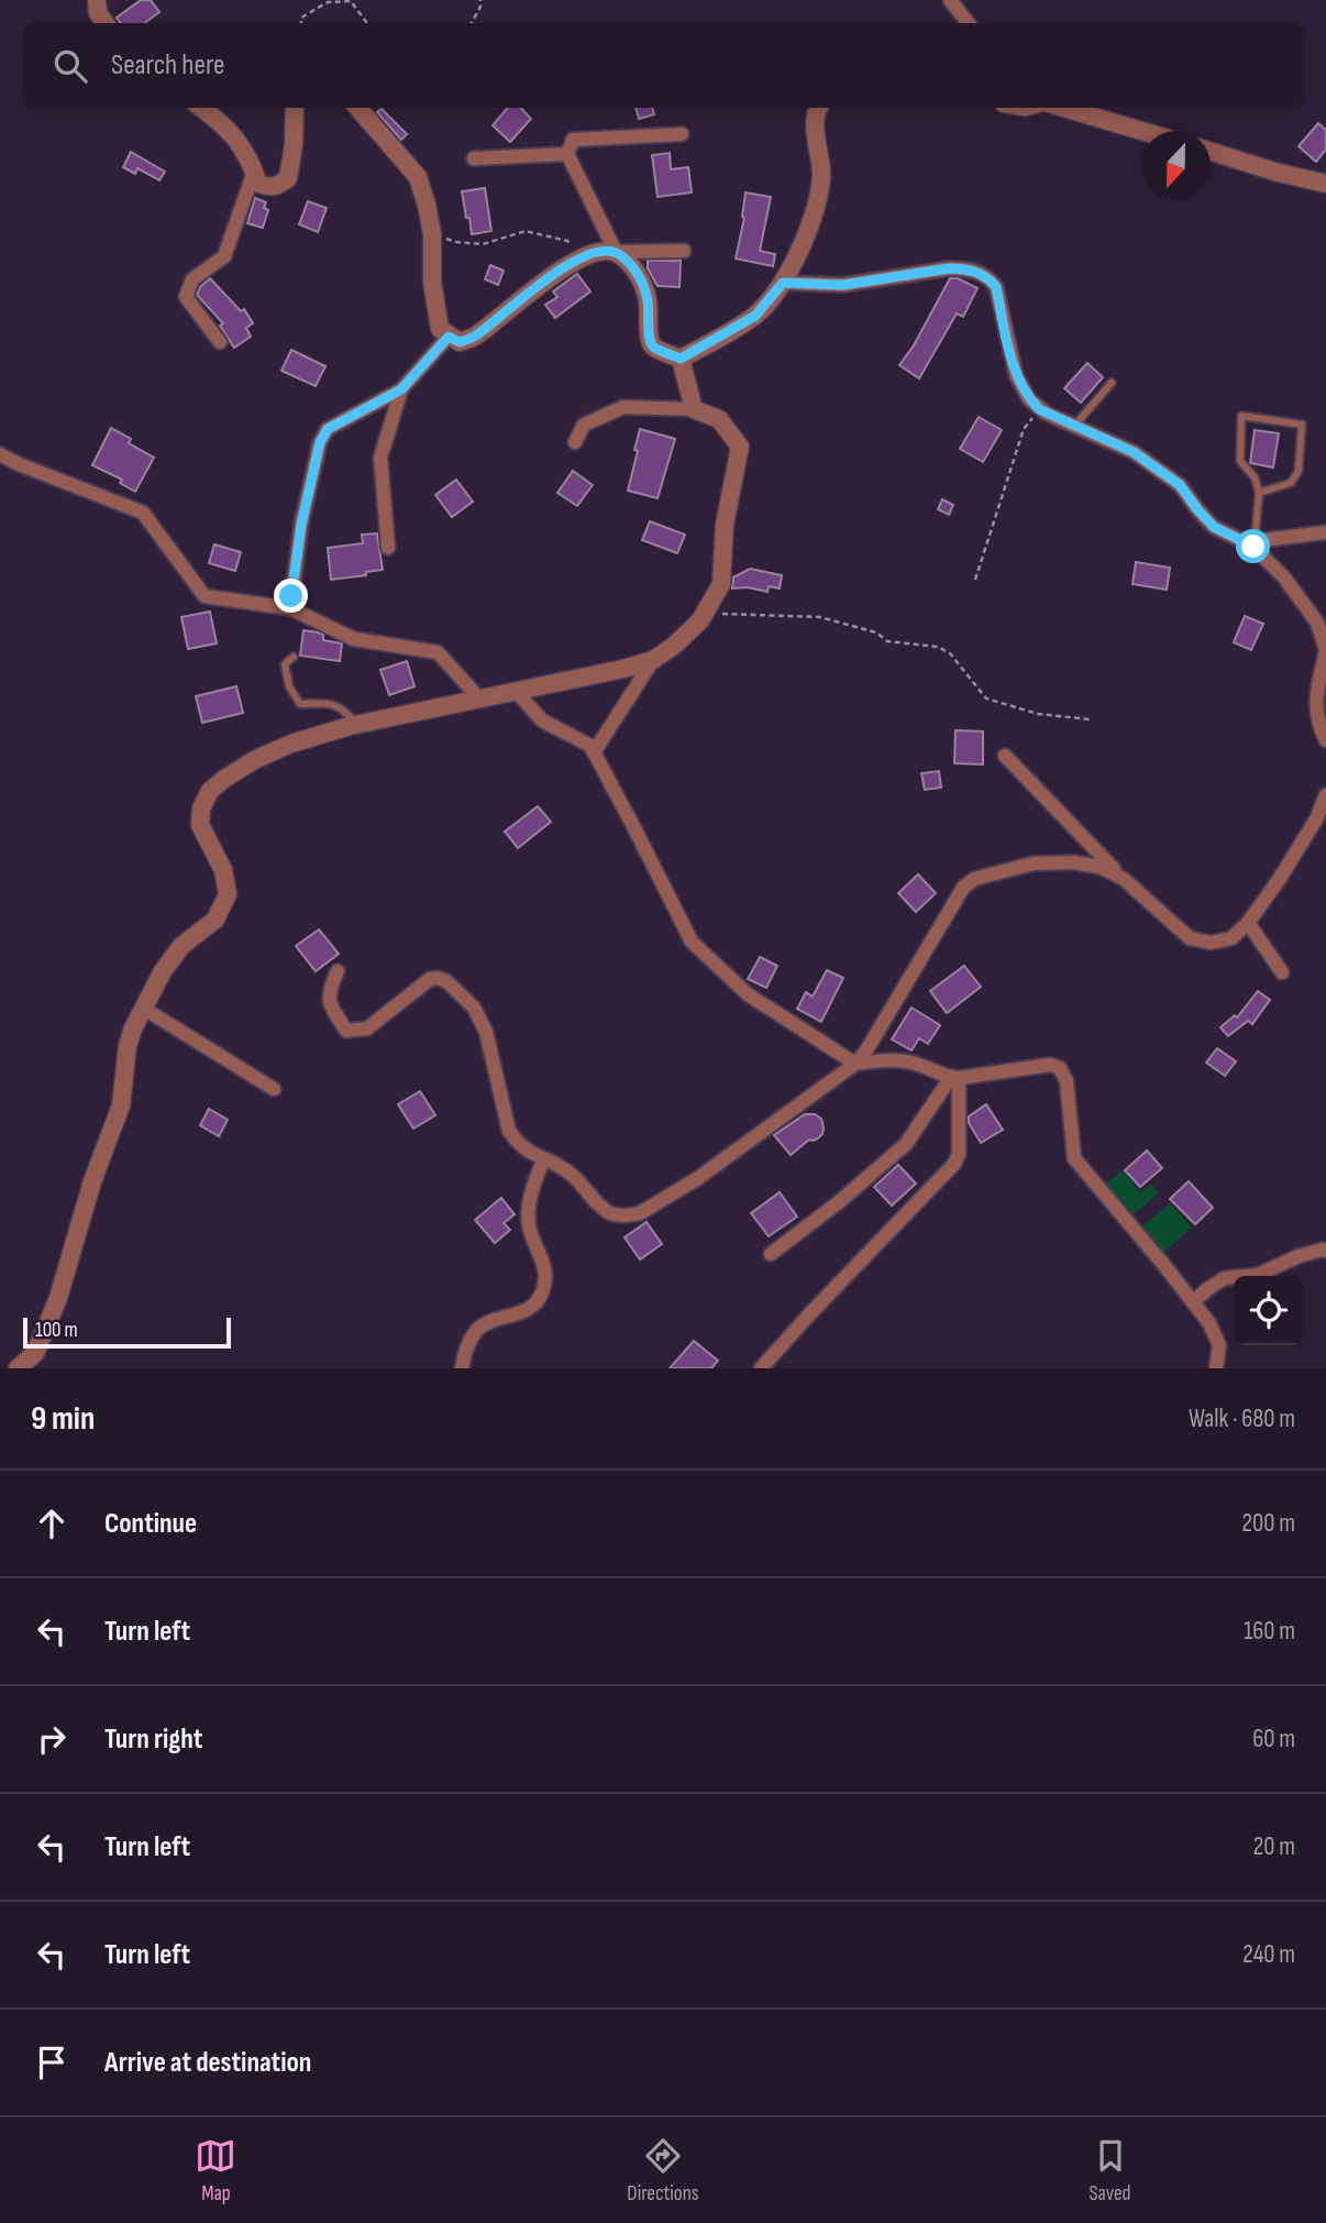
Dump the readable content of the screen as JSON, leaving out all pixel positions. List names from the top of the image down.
{
  "scale_bar": "100 m",
  "north": "bottom",
  "page": {
    "search": "Search here",
    "scale": "100 m",
    "heading": ["9 min", "Walk · 680 m"],
    "list": [
      ["Continue", "200 m"],
      ["Turn left", "160 m"],
      ["Turn right", "60 m"],
      ["Turn left", "20 m"],
      ["Turn left", "240 m"],
      "Arrive at destination"
    ],
    "nav": ["Map", "Directions", "Saved"]
  }
}
